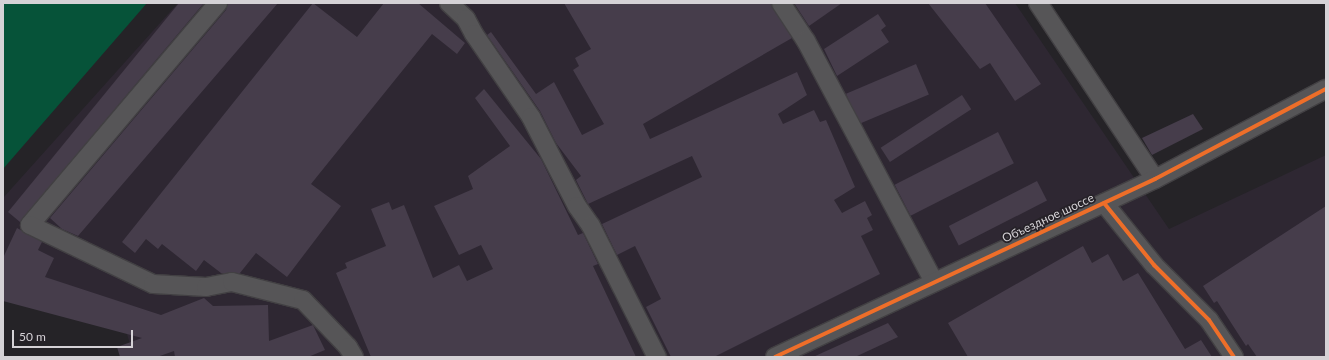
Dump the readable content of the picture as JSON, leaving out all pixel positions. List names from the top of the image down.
{
  "streets": {
    "street": ["Объездное шоссе"]
  },
  "scale_bar": "50 m"
}
